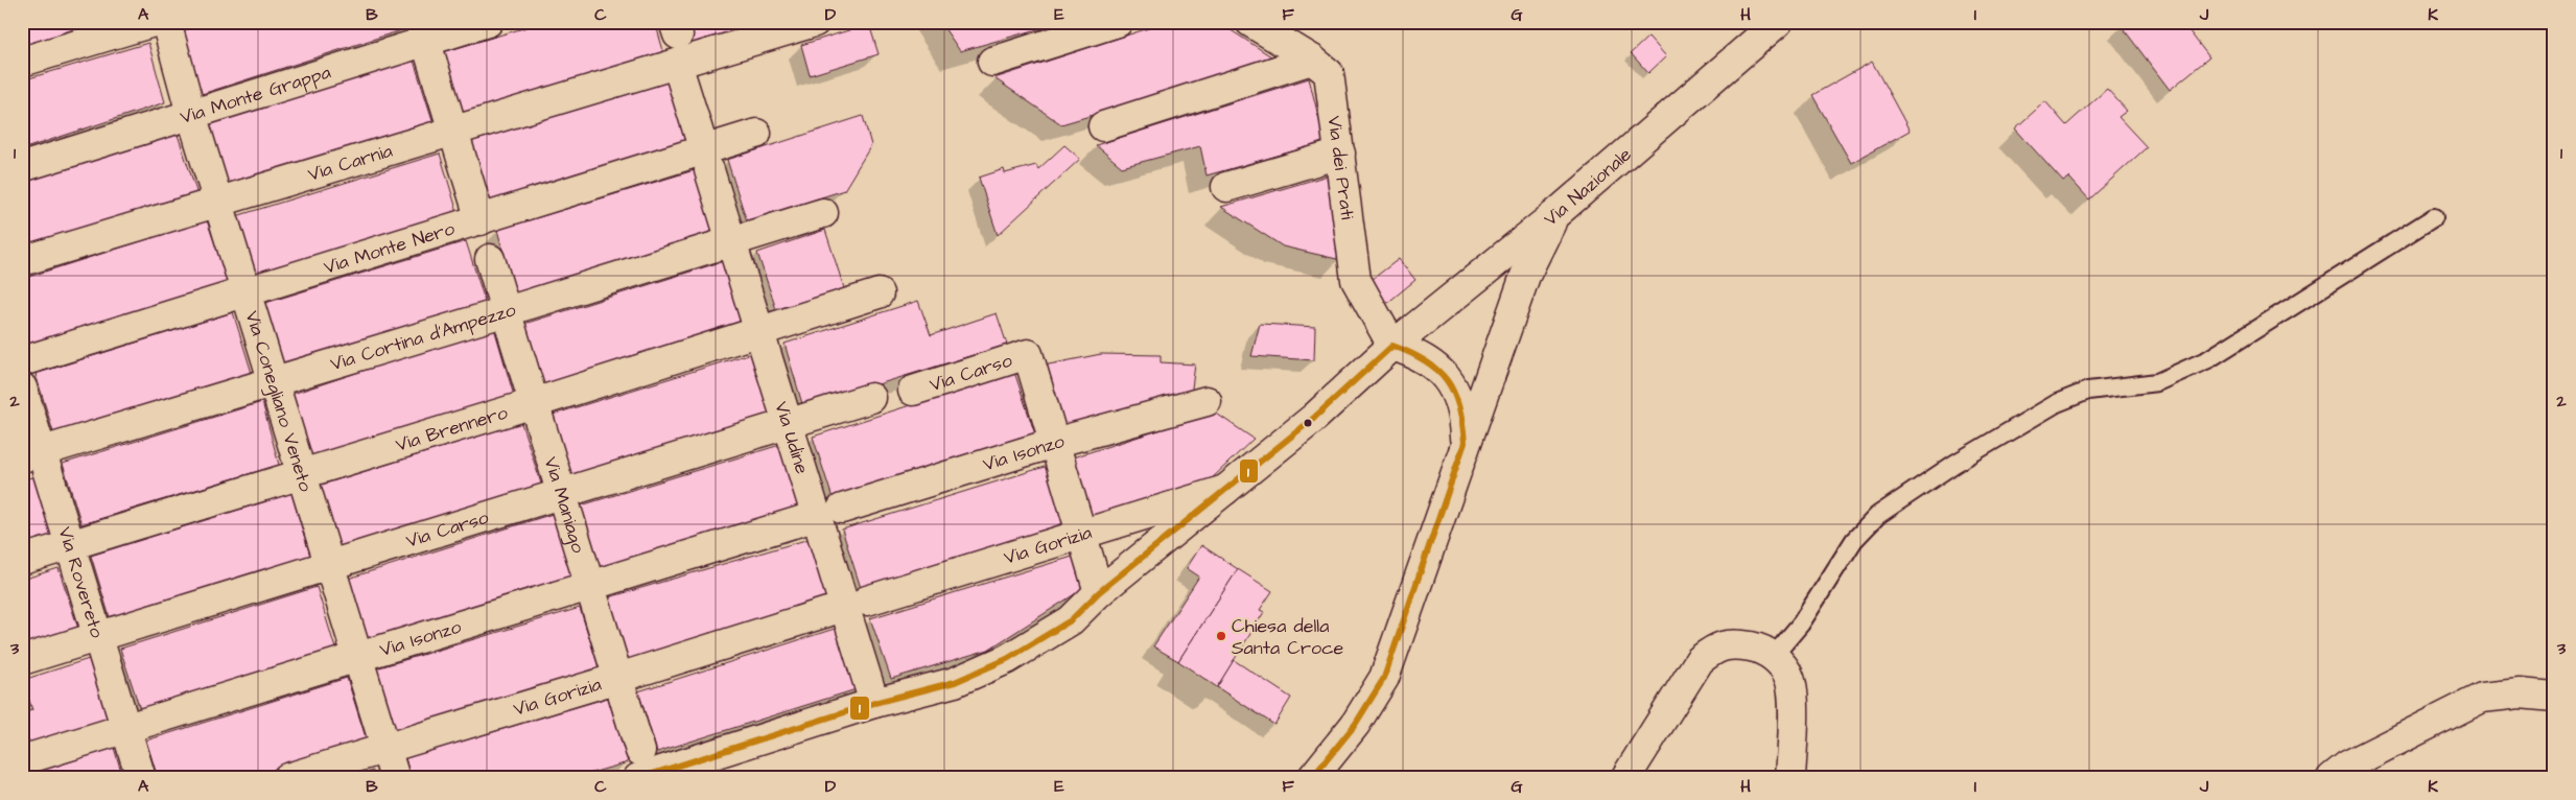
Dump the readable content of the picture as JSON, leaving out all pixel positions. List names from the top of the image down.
{
  "streets": {
    "street": [
      "Via Monte Grappa",
      "Via Carnia",
      "Via dei Prati",
      "Via Nazionale",
      "Via Monte Nero",
      "Via Cortina d'Ampezzo",
      "Via Carso",
      "Via Conegliano Veneto",
      "Via Brennero",
      "Via Udine",
      "Via Isonzo",
      "Via Maniago",
      "Via Gorizia",
      "Via Rovereto"
    ]
  },
  "crossings": [
    ["Via Monte Grappa", "Via Conegliano Veneto"],
    ["Via Carnia", "Via Conegliano Veneto"],
    ["Via Carnia", "Via Udine"],
    ["Via dei Prati", "Via Nazionale"],
    ["Via Nazionale", "Via Udine"],
    ["Via Nazionale", "Via Maniago"],
    ["Via Nazionale", "Via Gorizia"],
    ["Via Monte Nero", "Via Conegliano Veneto"],
    ["Via Monte Nero", "Via Udine"],
    ["Via Cortina d'Ampezzo", "Via Conegliano Veneto"],
    ["Via Cortina d'Ampezzo", "Via Udine"],
    ["Via Cortina d'Ampezzo", "Via Maniago"],
    ["Via Cortina d'Ampezzo", "Via Rovereto"],
    ["Via Carso", "Via Conegliano Veneto"],
    ["Via Carso", "Via Udine"],
    ["Via Carso", "Via Isonzo"],
    ["Via Carso", "Via Maniago"],
    ["Via Carso", "Via Rovereto"],
    ["Via Conegliano Veneto", "Via Brennero"],
    ["Via Conegliano Veneto", "Via Isonzo"],
    ["Via Conegliano Veneto", "Via Gorizia"],
    ["Via Brennero", "Via Udine"],
    ["Via Brennero", "Via Maniago"],
    ["Via Brennero", "Via Rovereto"],
    ["Via Udine", "Via Isonzo"],
    ["Via Isonzo", "Via Maniago"],
    ["Via Isonzo", "Via Rovereto"],
    ["Via Maniago", "Via Gorizia"]
  ],
  "places": ["Chiesa della Santa Croce"],
  "lines": ["transit line 1"],
  "grid": {
    "columns": [
      "A",
      "B",
      "C",
      "D",
      "E",
      "F",
      "G",
      "H",
      "I",
      "J",
      "K"
    ],
    "rows": ["1", "2", "3"]
  }
}
